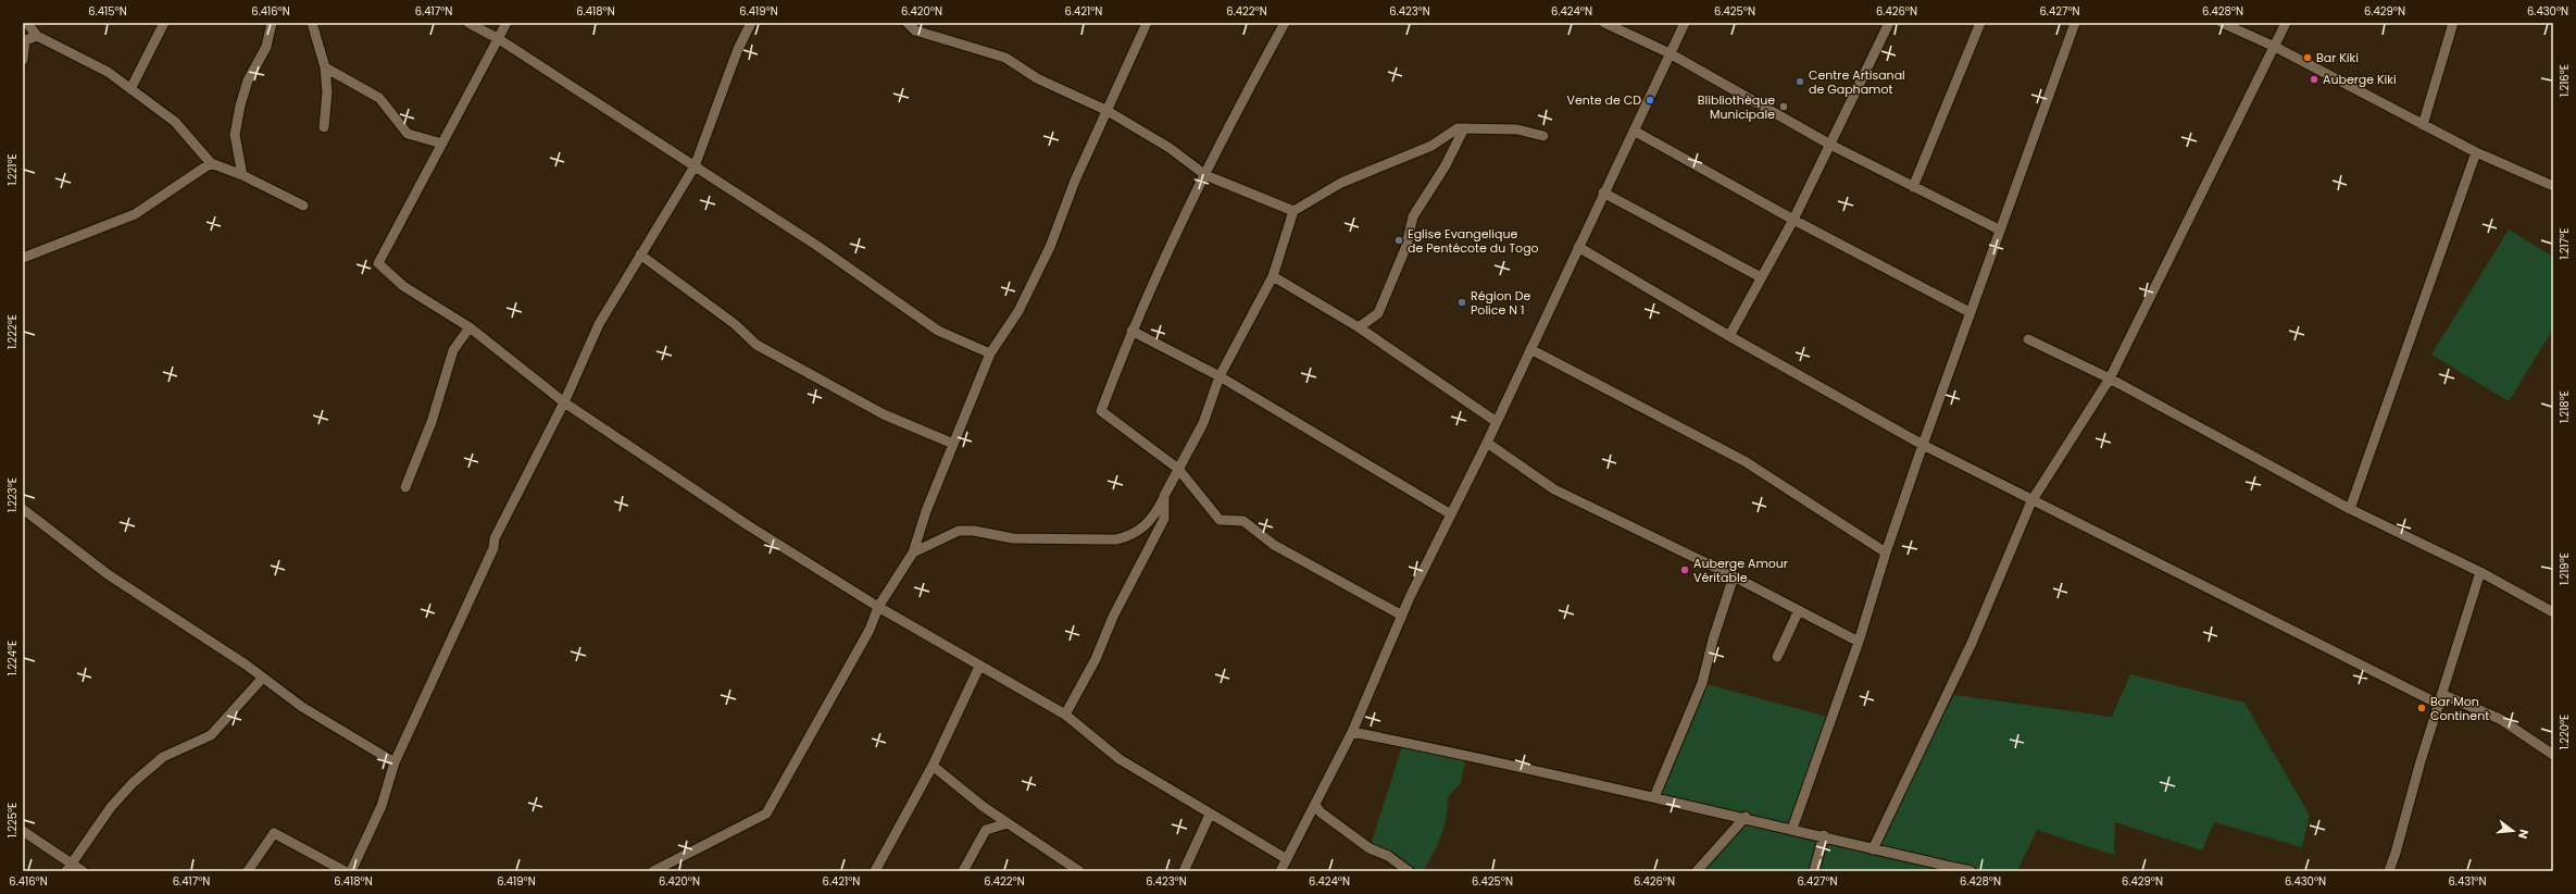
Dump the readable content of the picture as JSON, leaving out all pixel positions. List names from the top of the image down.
{
  "places": [
    "Bar Kiki",
    "Auberge Kiki",
    "Centre Artisanal de Gaphamot",
    "Vente de CD",
    "Blibliothèque Municipale",
    "Eglise Evangelique de Pentécote du Togo",
    "Région De Police N 1",
    "Auberge Amour Véritable",
    "Bar Mon Continent"
  ],
  "north": "right",
  "coordinates": [
    "6.415°N",
    "6.416°N",
    "6.417°N",
    "6.418°N",
    "6.419°N",
    "6.420°N",
    "6.421°N",
    "6.422°N",
    "6.423°N",
    "6.424°N",
    "6.425°N",
    "6.426°N",
    "6.427°N",
    "6.428°N",
    "6.429°N",
    "6.430°N",
    "1.216°E",
    "1.221°E",
    "1.217°E",
    "1.222°E",
    "1.218°E",
    "1.223°E",
    "1.219°E",
    "1.224°E",
    "1.220°E",
    "1.225°E",
    "6.431°N"
  ]
}
